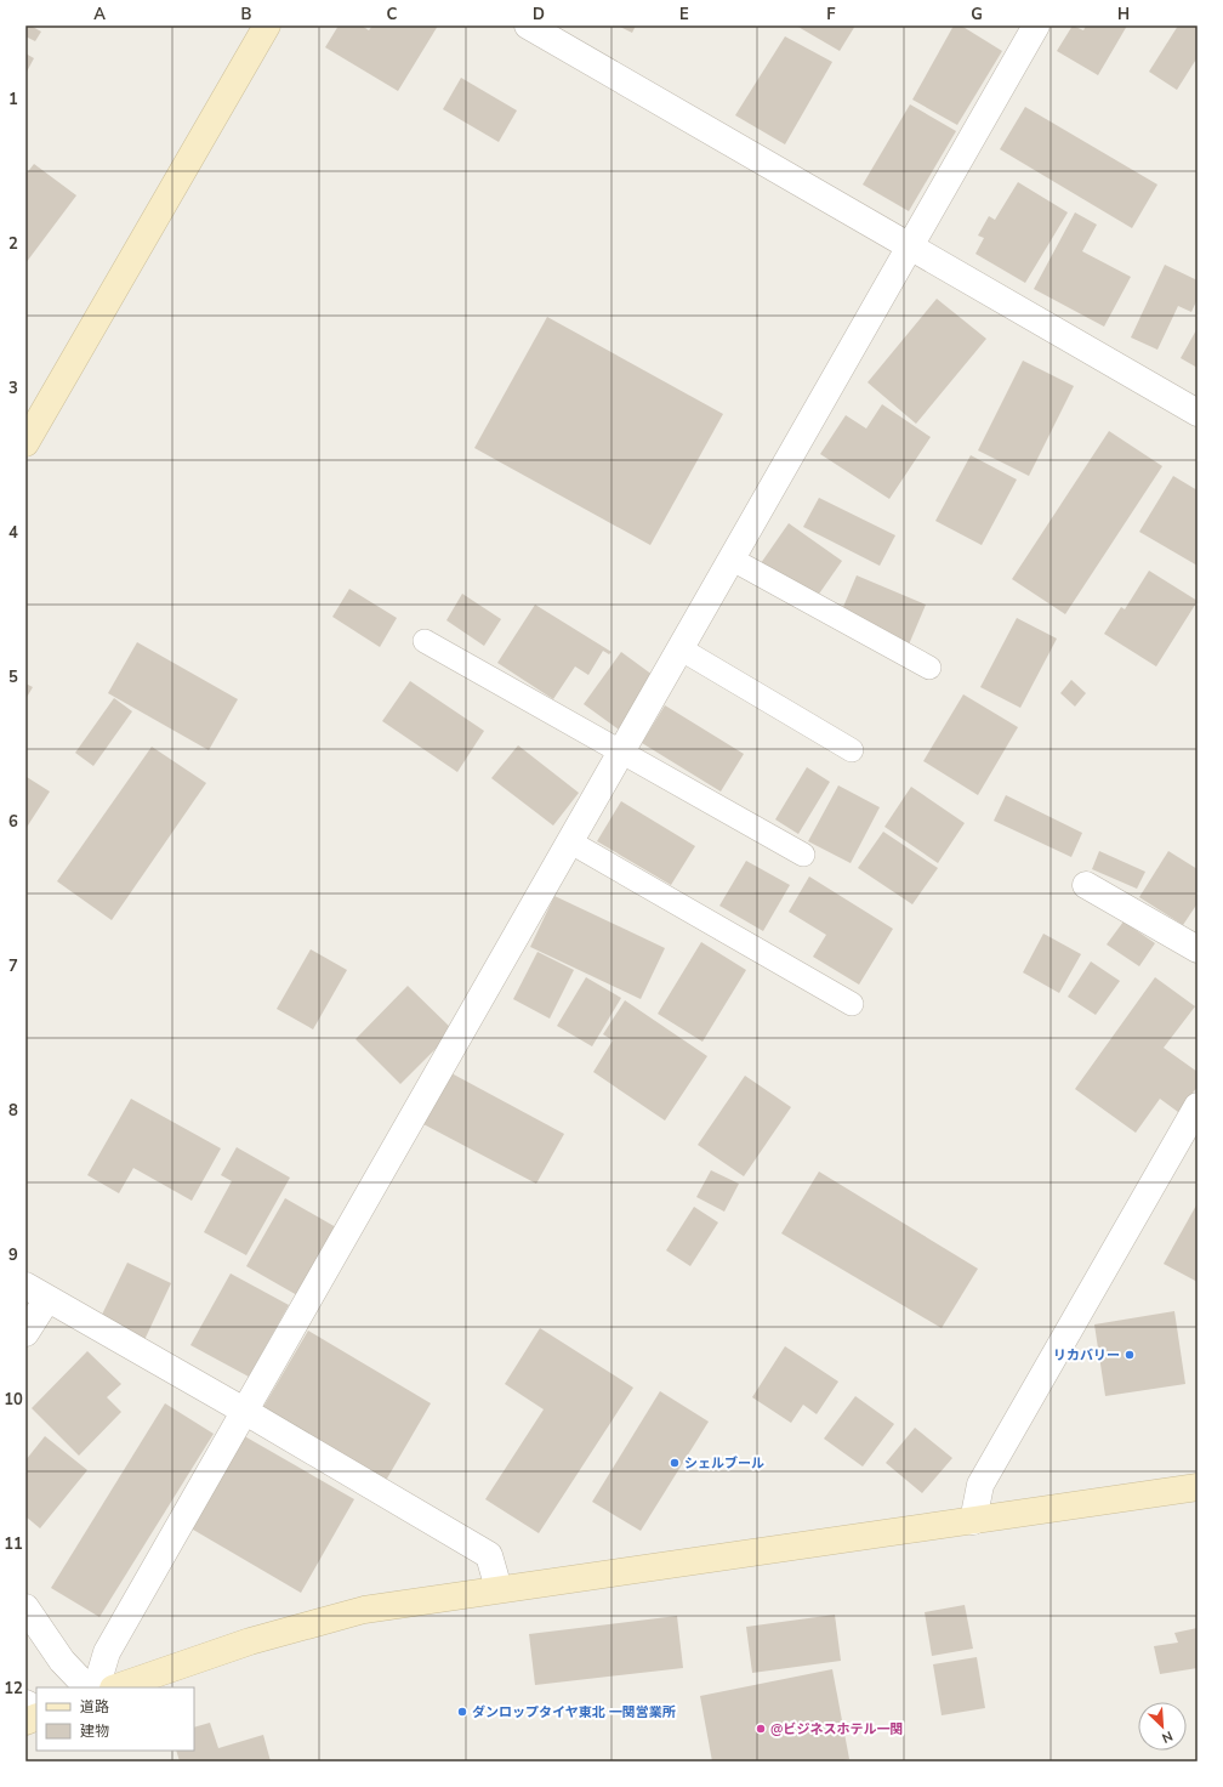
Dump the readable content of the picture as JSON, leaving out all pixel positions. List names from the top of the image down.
{
  "places": [
    "リカバリー",
    "シェルブール",
    "ダンロップタイヤ東北 一関営業所",
    "@ビジネスホテル一関"
  ],
  "legend": ["道路", "建物"],
  "north": "bottom right",
  "grid": {
    "columns": [
      "A",
      "B",
      "C",
      "D",
      "E",
      "F",
      "G",
      "H"
    ],
    "rows": [
      "1",
      "2",
      "3",
      "4",
      "5",
      "6",
      "7",
      "8",
      "9",
      "10",
      "11",
      "12"
    ]
  }
}
